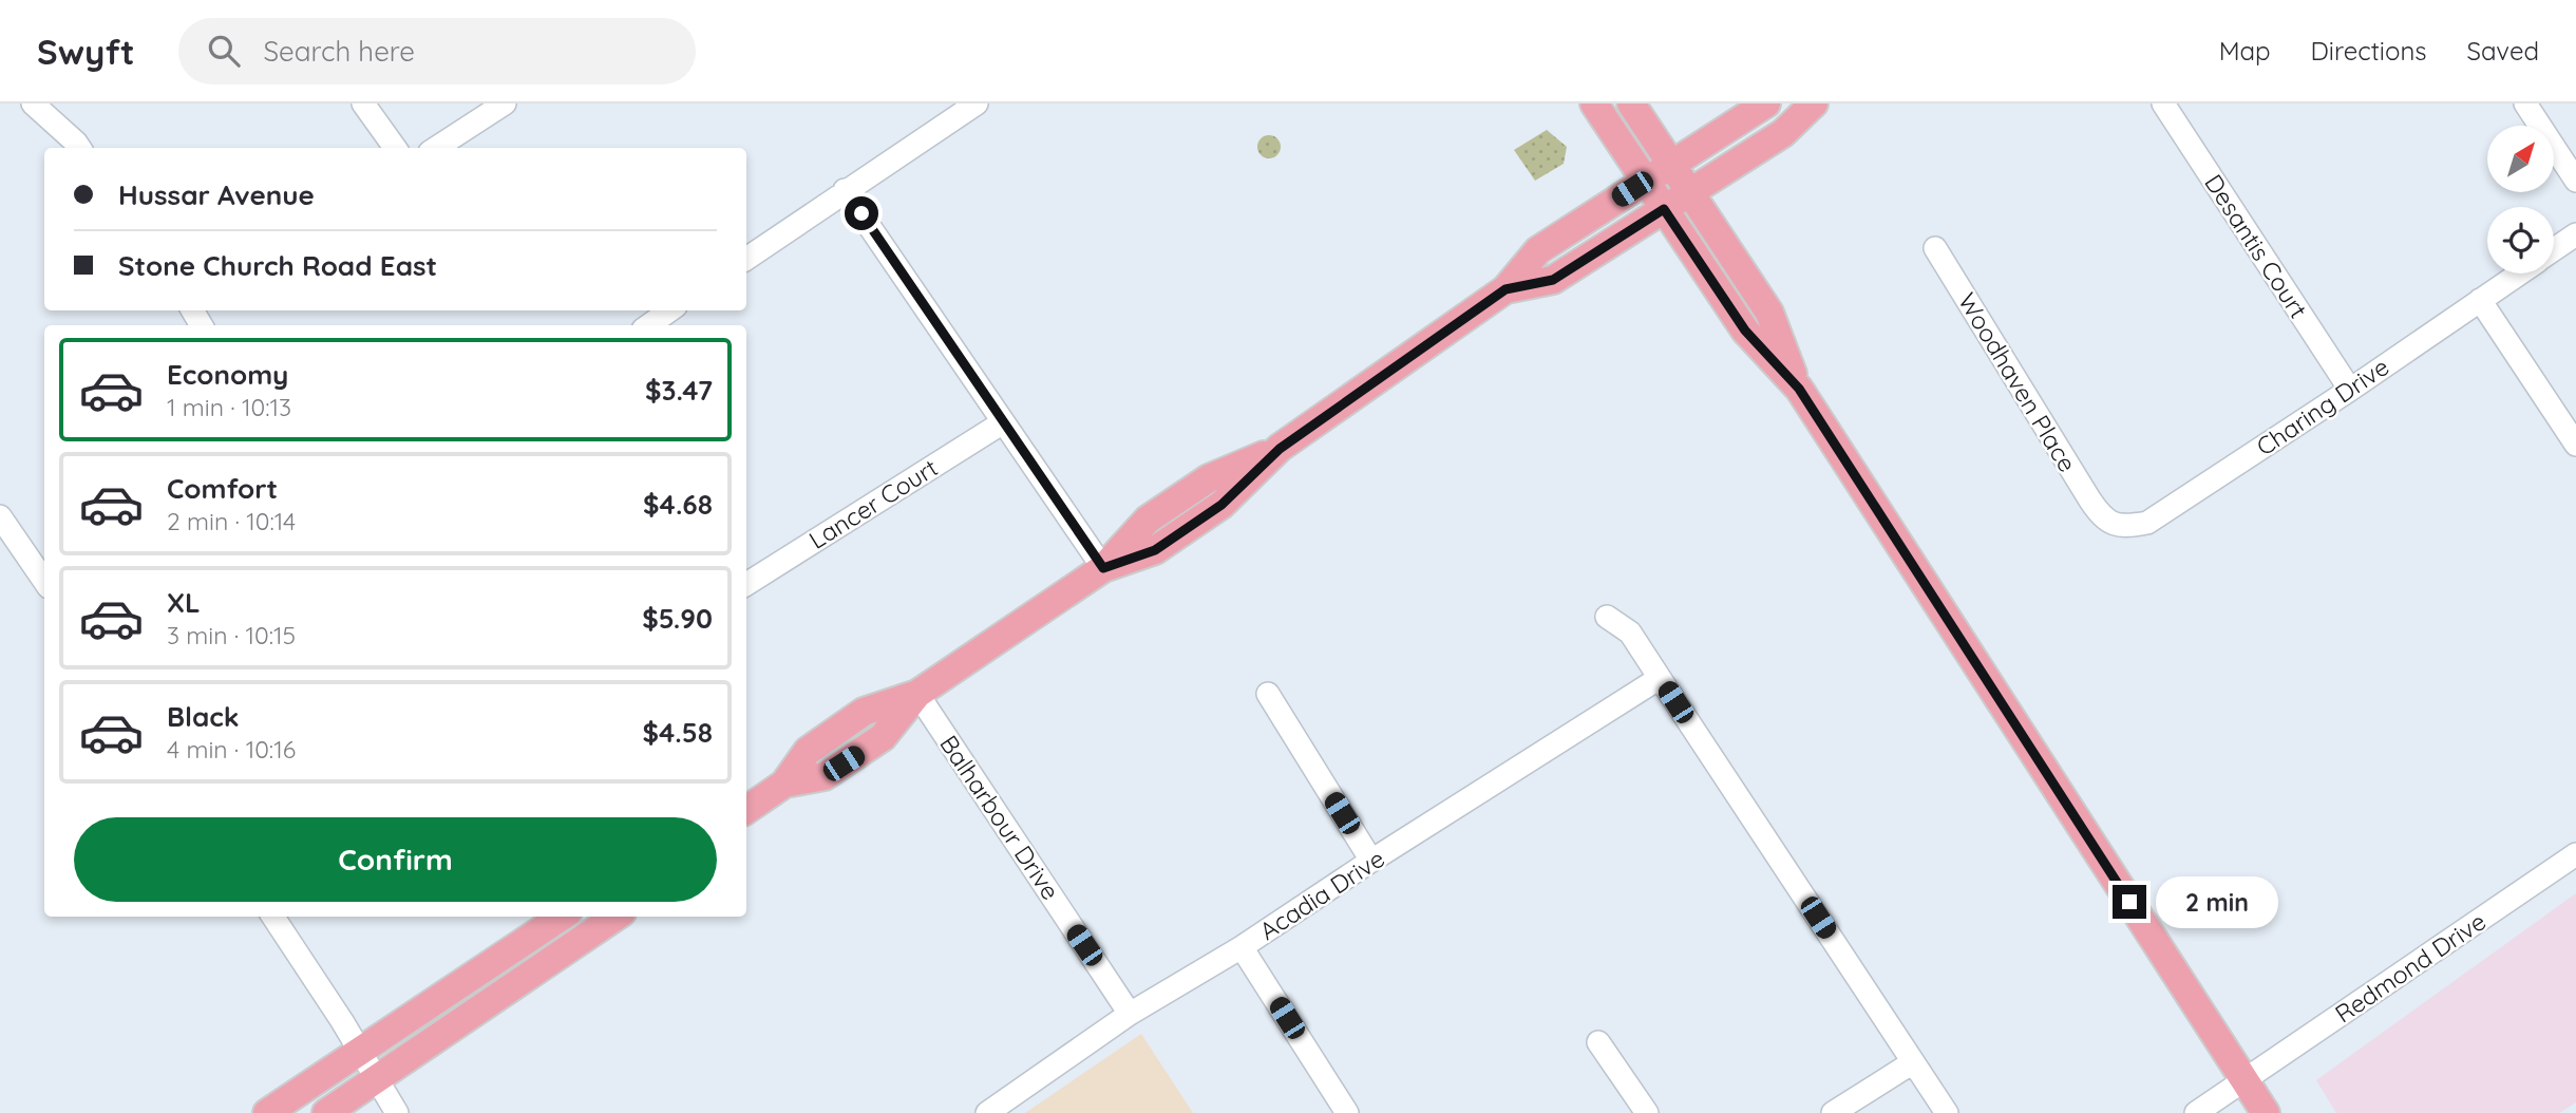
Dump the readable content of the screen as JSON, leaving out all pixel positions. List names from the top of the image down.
{
  "streets": {
    "street": [
      "Desantis Court",
      "Woodhaven Place",
      "Charing Drive",
      "Lancer Court",
      "Balharbour Drive",
      "Acadia Drive",
      "Redmond Drive"
    ]
  },
  "crossings": [
    ["Desantis Court", "Charing Drive"],
    ["Woodhaven Place", "Charing Drive"],
    ["Balharbour Drive", "Acadia Drive"]
  ],
  "north": "top right",
  "page": {
    "header": "Swyft",
    "search": "Search here",
    "nav": ["Map", "Directions", "Saved"],
    "banner": ["Hussar Avenue", "Stone Church Road East"],
    "list": [
      {
        "name": "Economy",
        "note": "1 min · 10:13",
        "value": "$3.47"
      },
      {
        "name": "Comfort",
        "note": "2 min · 10:14",
        "value": "$4.68"
      },
      {
        "name": "XL",
        "note": "3 min · 10:15",
        "value": "$5.90"
      },
      {
        "name": "Black",
        "note": "4 min · 10:16",
        "value": "$4.58"
      }
    ],
    "buttons": "Confirm",
    "bubble": "2 min"
  }
}
